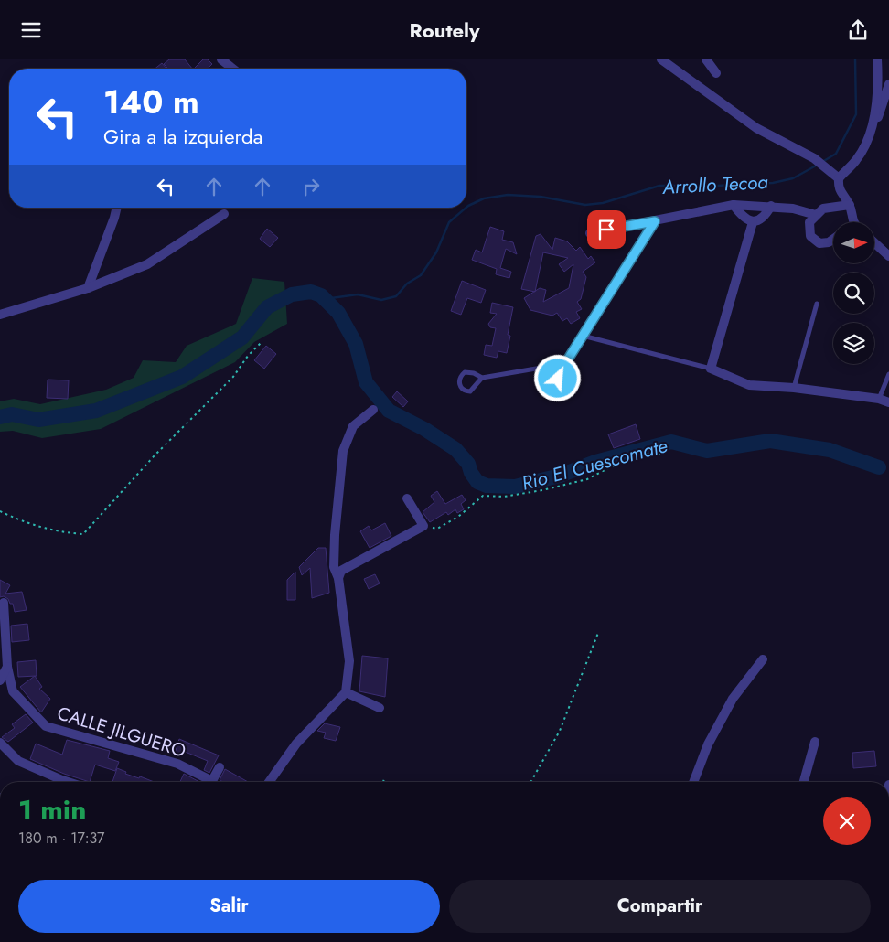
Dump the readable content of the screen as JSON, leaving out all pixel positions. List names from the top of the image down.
{
  "streets": {
    "street": ["CALLE JILGUERO"]
  },
  "water": ["Arrollo Tecoa", "Rio El Cuescomate"],
  "north": "right",
  "page": {
    "header": "Routely",
    "turn": ["140 m", "Gira a la izquierda"],
    "heading": ["1 min", "180 m · 17:37"],
    "buttons": ["Salir", "Compartir"]
  }
}
